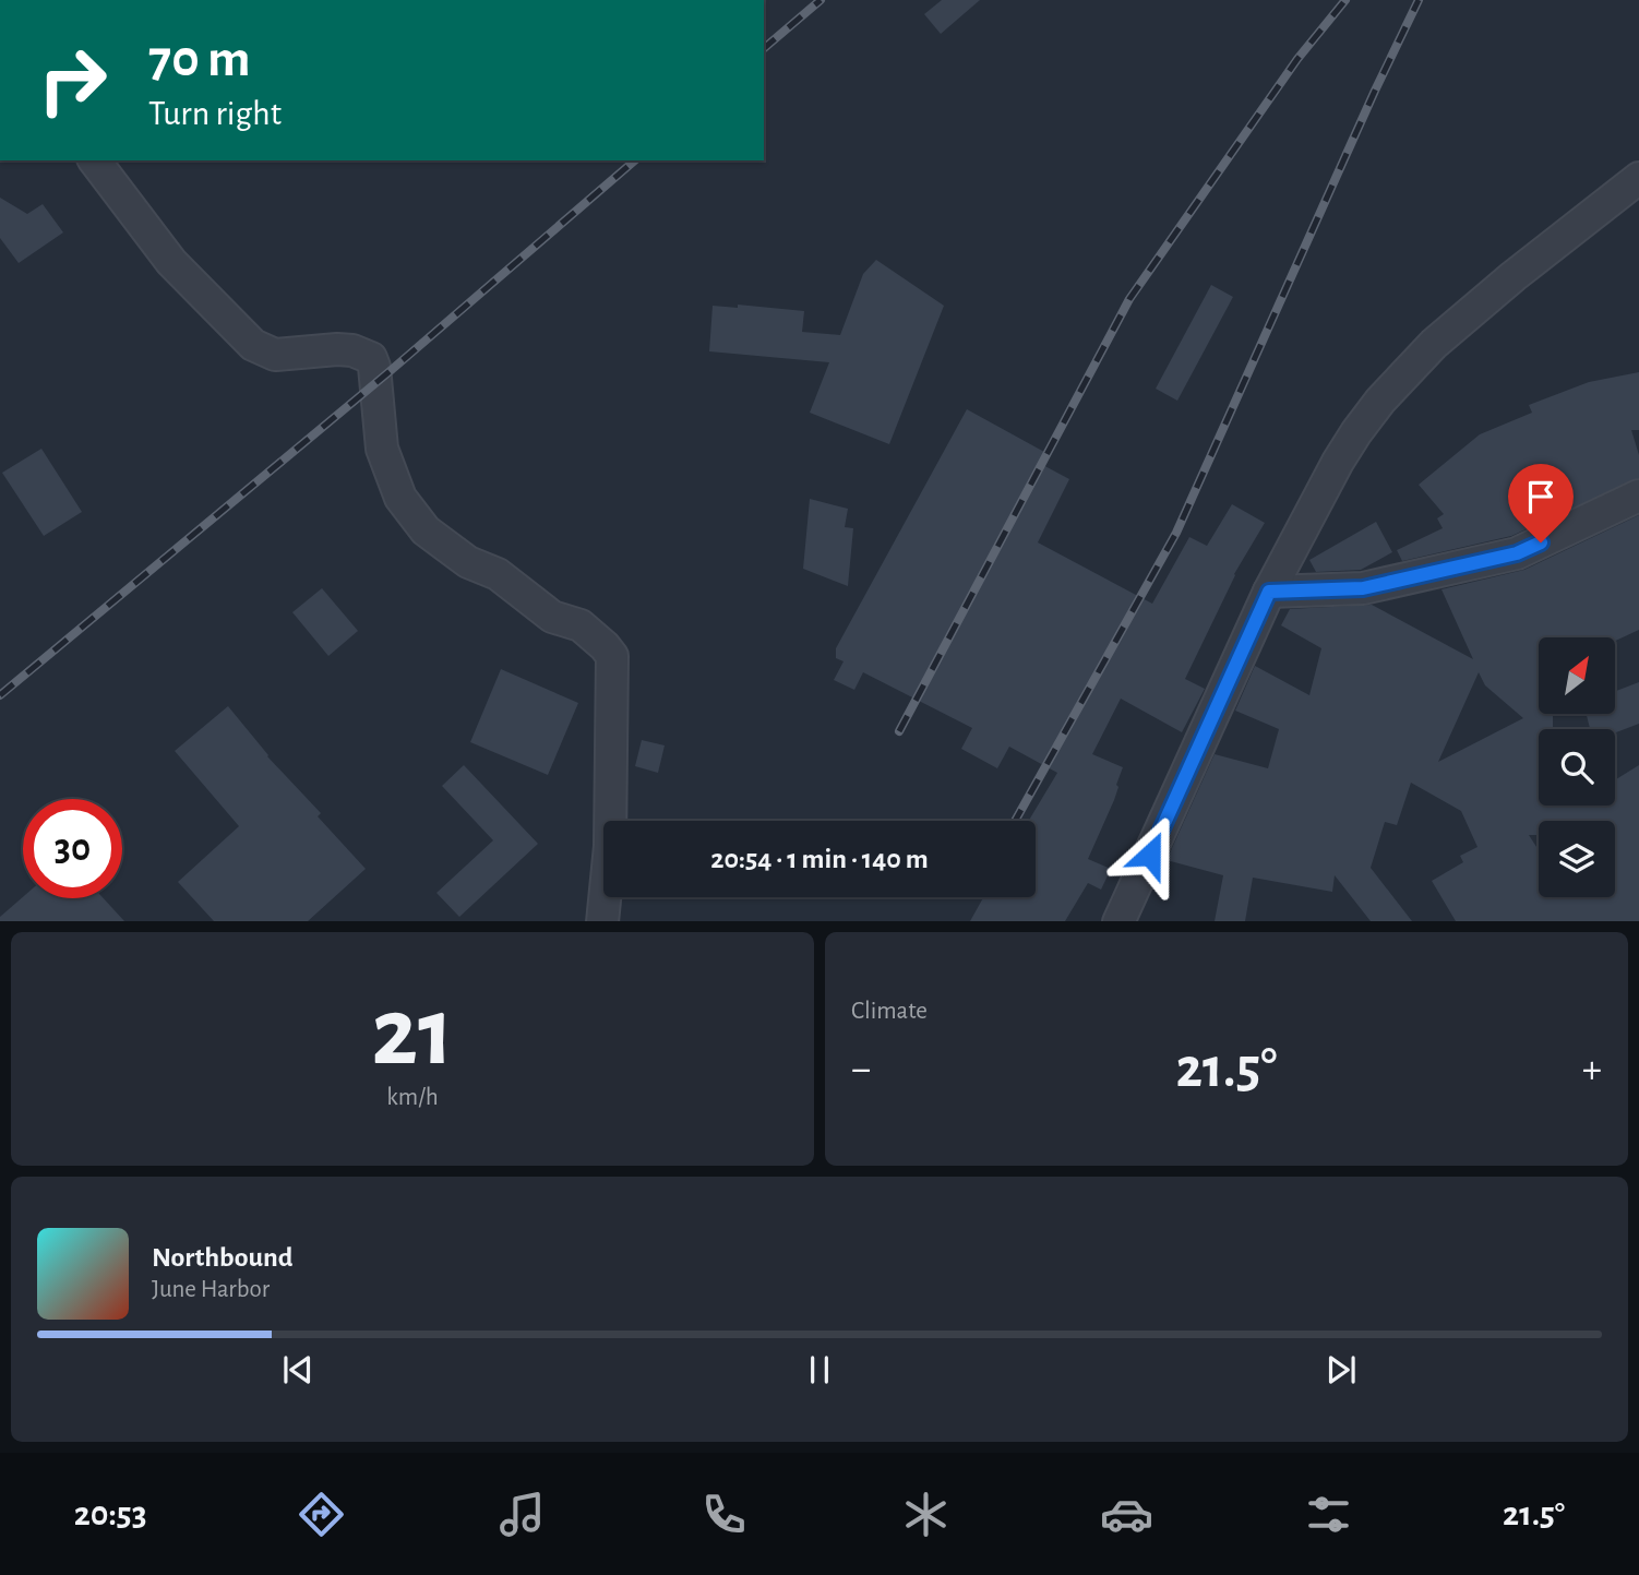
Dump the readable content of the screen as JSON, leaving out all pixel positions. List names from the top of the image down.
{
  "north": "top right",
  "page": {
    "turn": ["70 m", "Turn right"],
    "limit": "30",
    "trip": "20:54 · 1 min · 140 m",
    "tile": [
      ["21", "km/h"],
      "Climate"
    ],
    "heat": ["−", "21.5°", "+"],
    "song": ["Northbound", "June Harbor"],
    "tabs": ["20:53", "21.5°"]
  }
}
